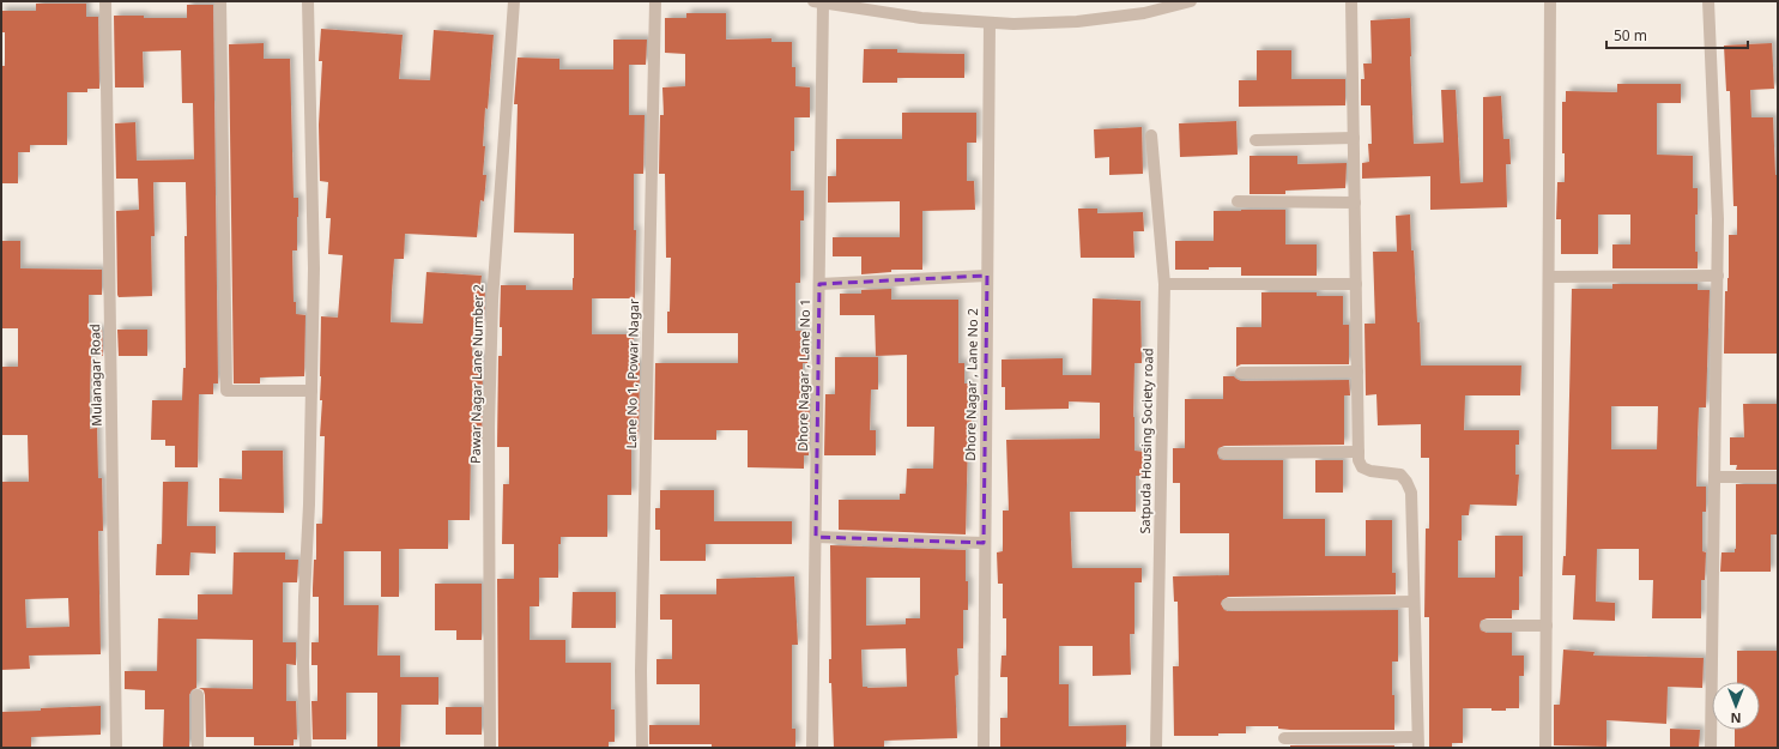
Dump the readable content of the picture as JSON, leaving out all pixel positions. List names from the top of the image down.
{
  "streets": {
    "street": [
      "Pawar Nagar Lane Number 2",
      "Lane No 1, Powar Nagar",
      "Mulanagar Road",
      "Dhore Nagar , Lane No 1",
      "Dhore Nagar , Lane No 2",
      "Satpuda Housing Society road"
    ]
  },
  "scale_bar": "50 m",
  "north": "bottom"
}
